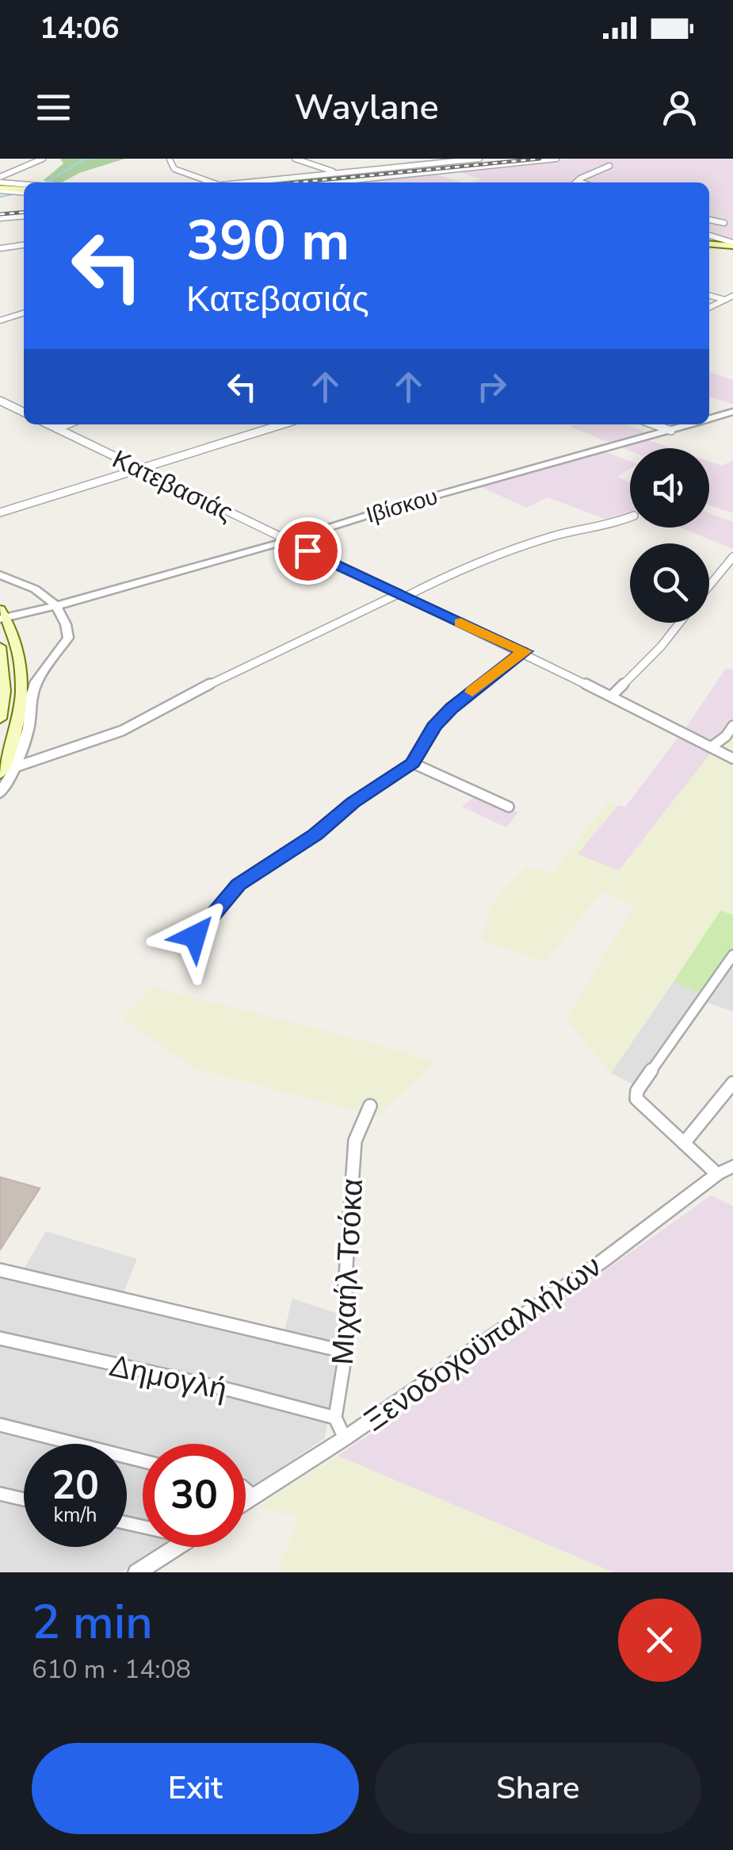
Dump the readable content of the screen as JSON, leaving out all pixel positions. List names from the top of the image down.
{
  "streets": {
    "street": [
      "Κατεβασιάς",
      "Ιβίσκου",
      "Μιχαήλ Τσόκα",
      "Ξενοδοχοϋπαλλήλων",
      "Δημογλή"
    ]
  },
  "crossings": [
    ["Κατεβασιάς", "Ιβίσκου"],
    ["Μιχαήλ Τσόκα", "Δημογλή"]
  ],
  "page": {
    "status": "14:06",
    "header": "Waylane",
    "turn": ["390 m", "Κατεβασιάς"],
    "speed": "20 km/h",
    "limit": "30",
    "heading": ["2 min", "610 m · 14:08"],
    "buttons": ["Exit", "Share"]
  }
}
